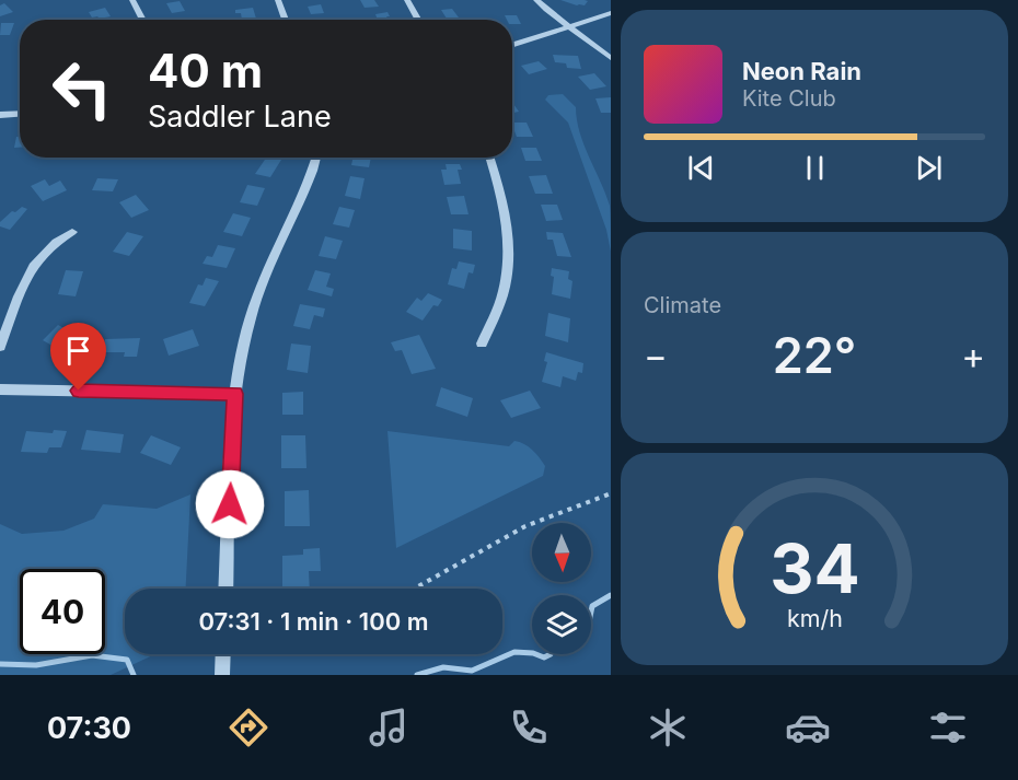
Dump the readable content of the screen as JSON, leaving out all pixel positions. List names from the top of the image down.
{
  "north": "bottom",
  "page": {
    "turn": ["40 m", "Saddler Lane"],
    "song": ["Neon Rain", "Kite Club"],
    "tile": "Climate",
    "heat": ["−", "22°", "+"],
    "limit": "40",
    "trip": "07:31 · 1 min · 100 m",
    "tabs": "07:30",
    "gauge": ["34", "km/h"]
  }
}
